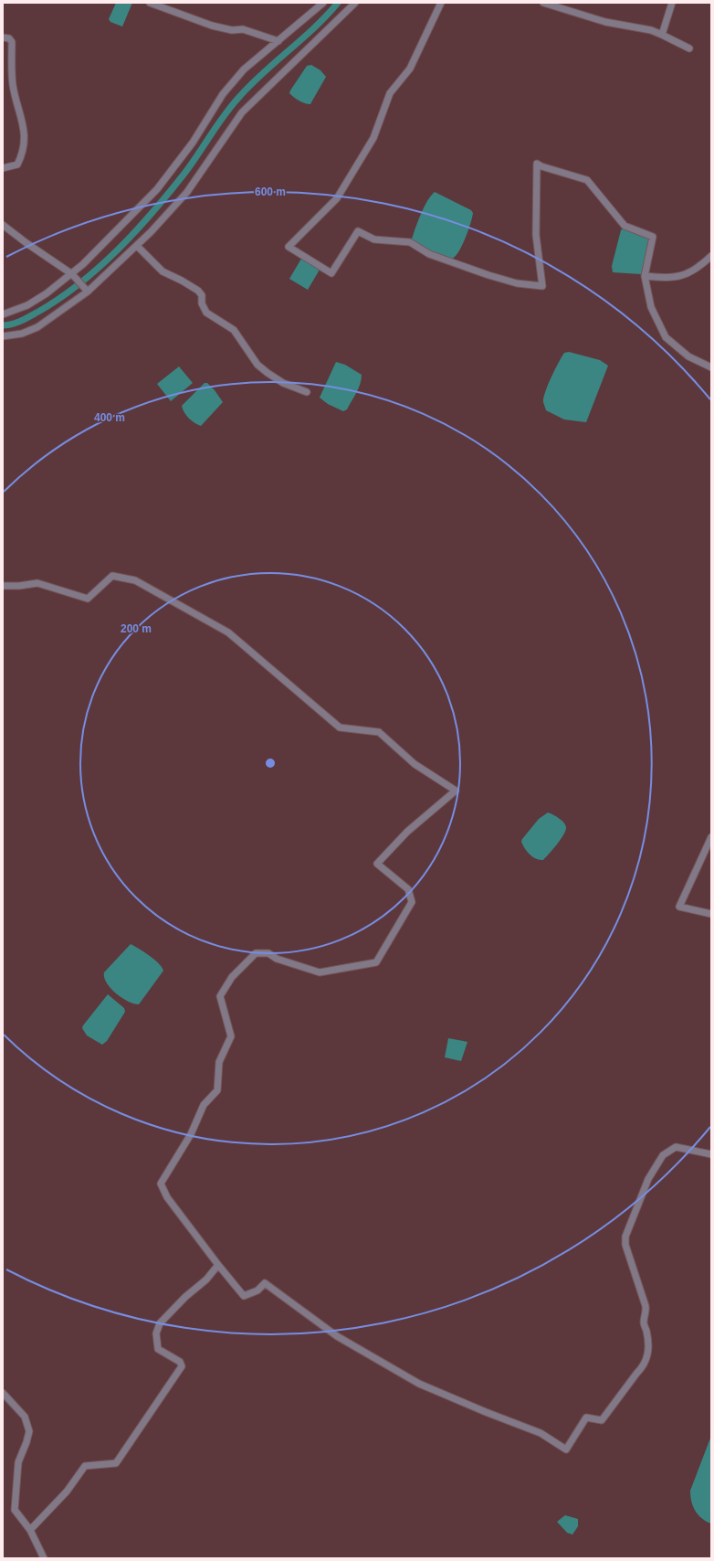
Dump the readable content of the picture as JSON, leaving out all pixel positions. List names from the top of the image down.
{
  "rings": ["600 m", "400 m", "200 m"]
}
